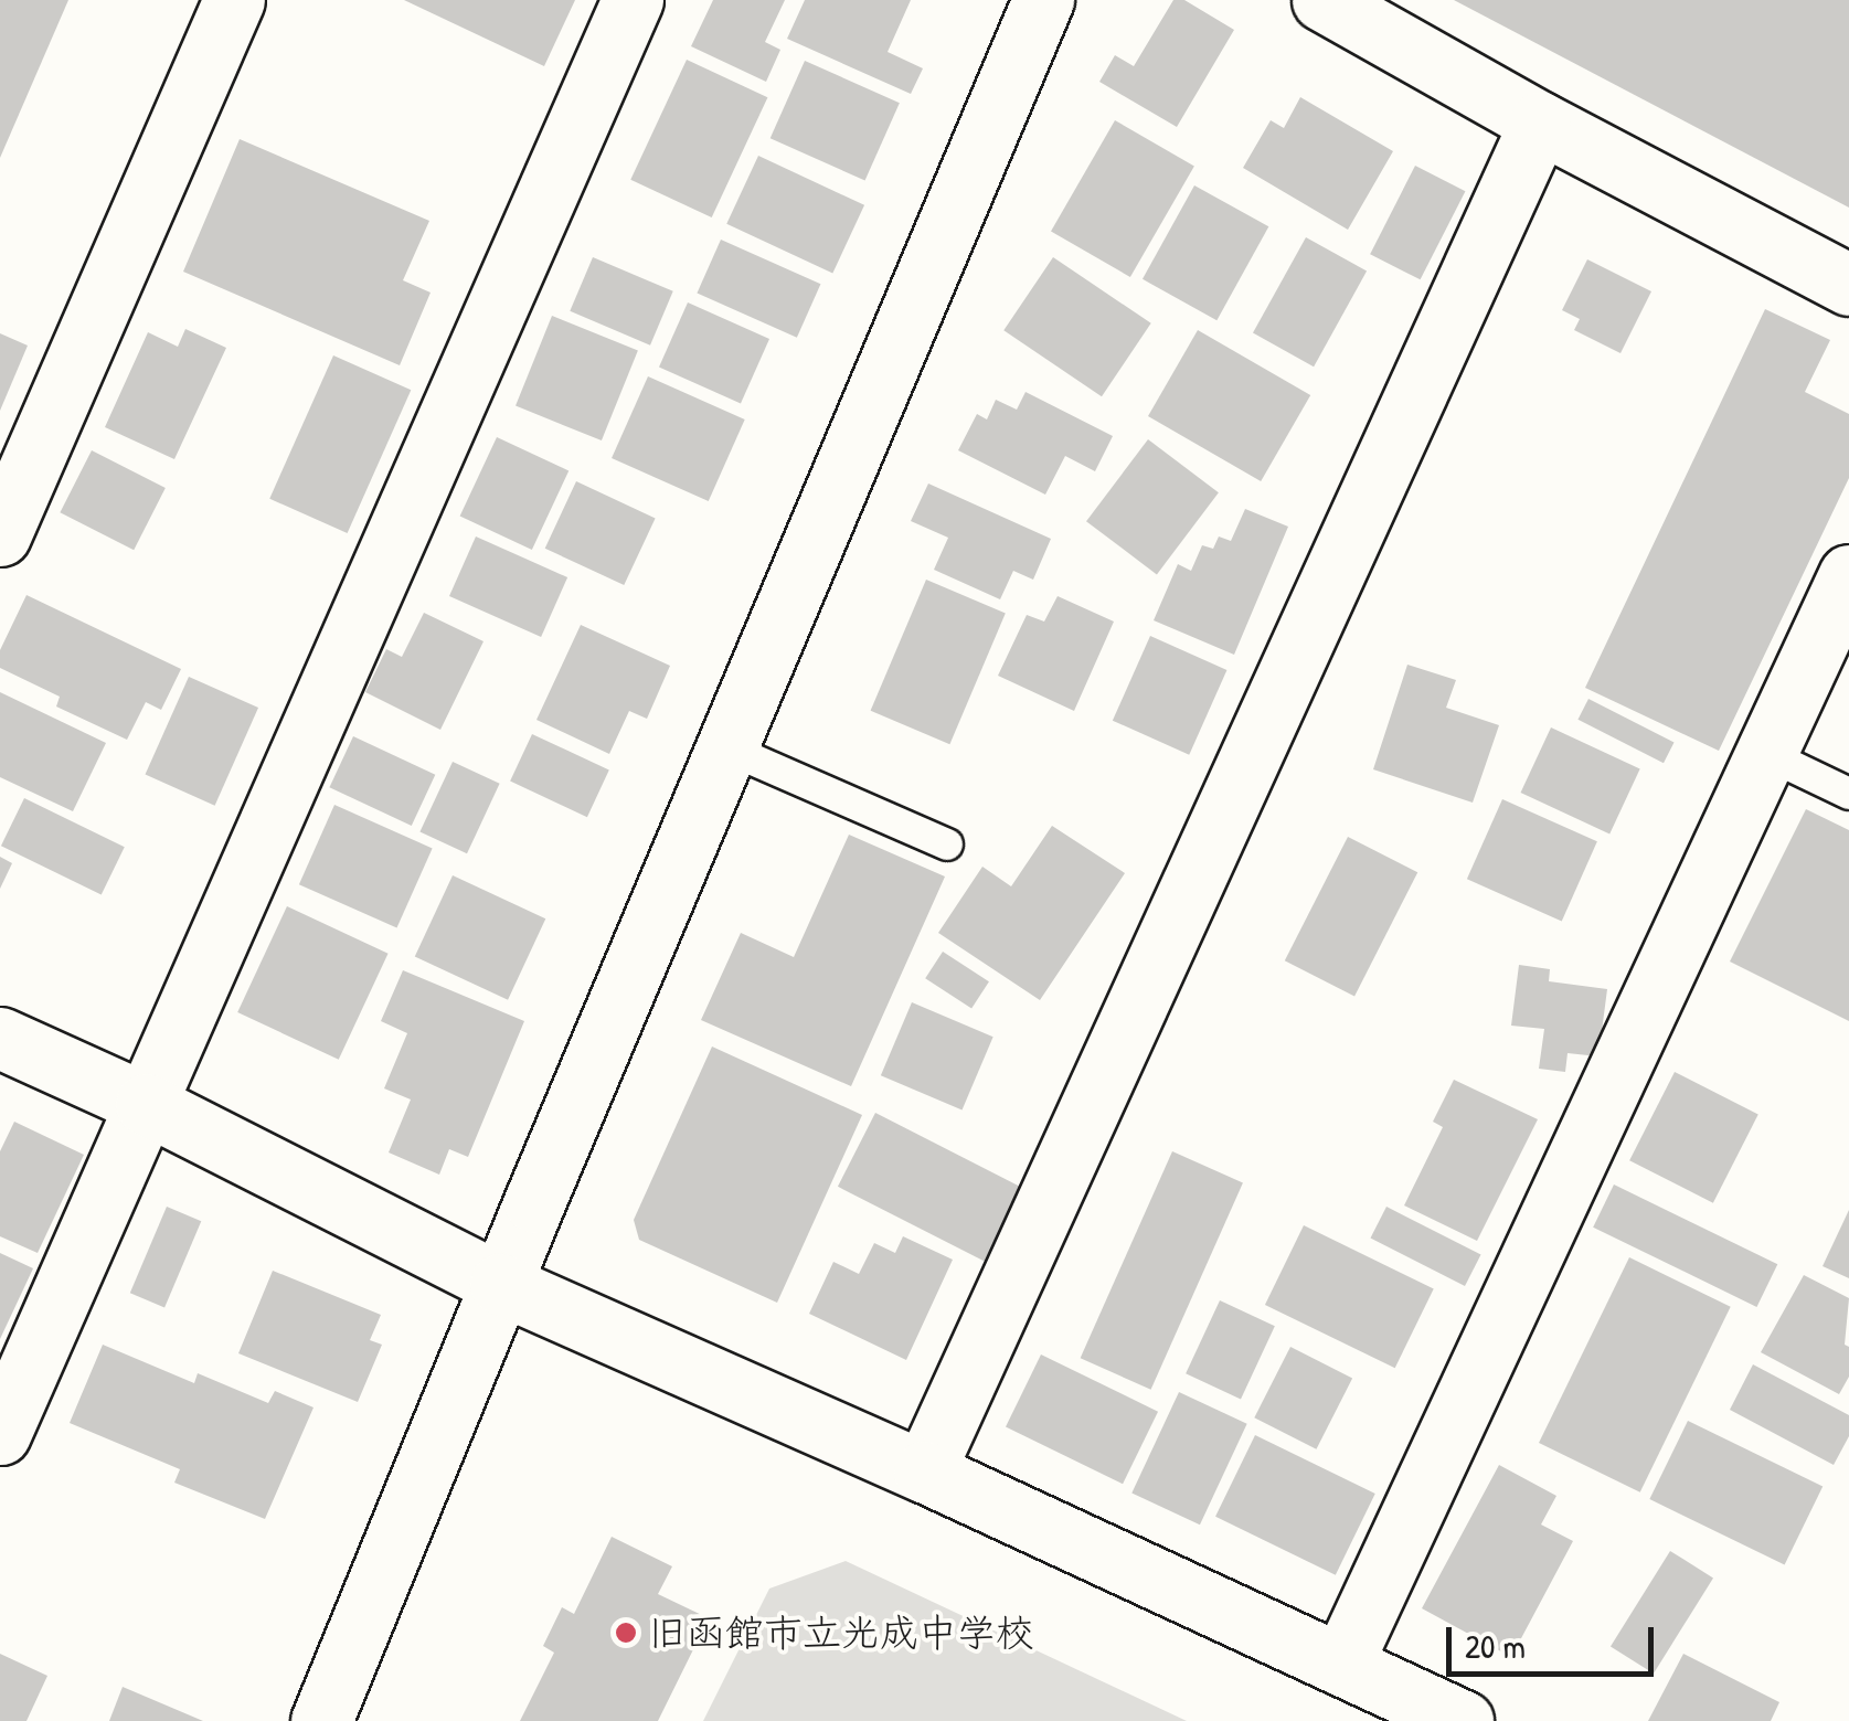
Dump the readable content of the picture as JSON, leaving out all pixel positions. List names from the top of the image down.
{
  "places": ["旧函館市立光成中学校"],
  "scale_bar": "20 m"
}
